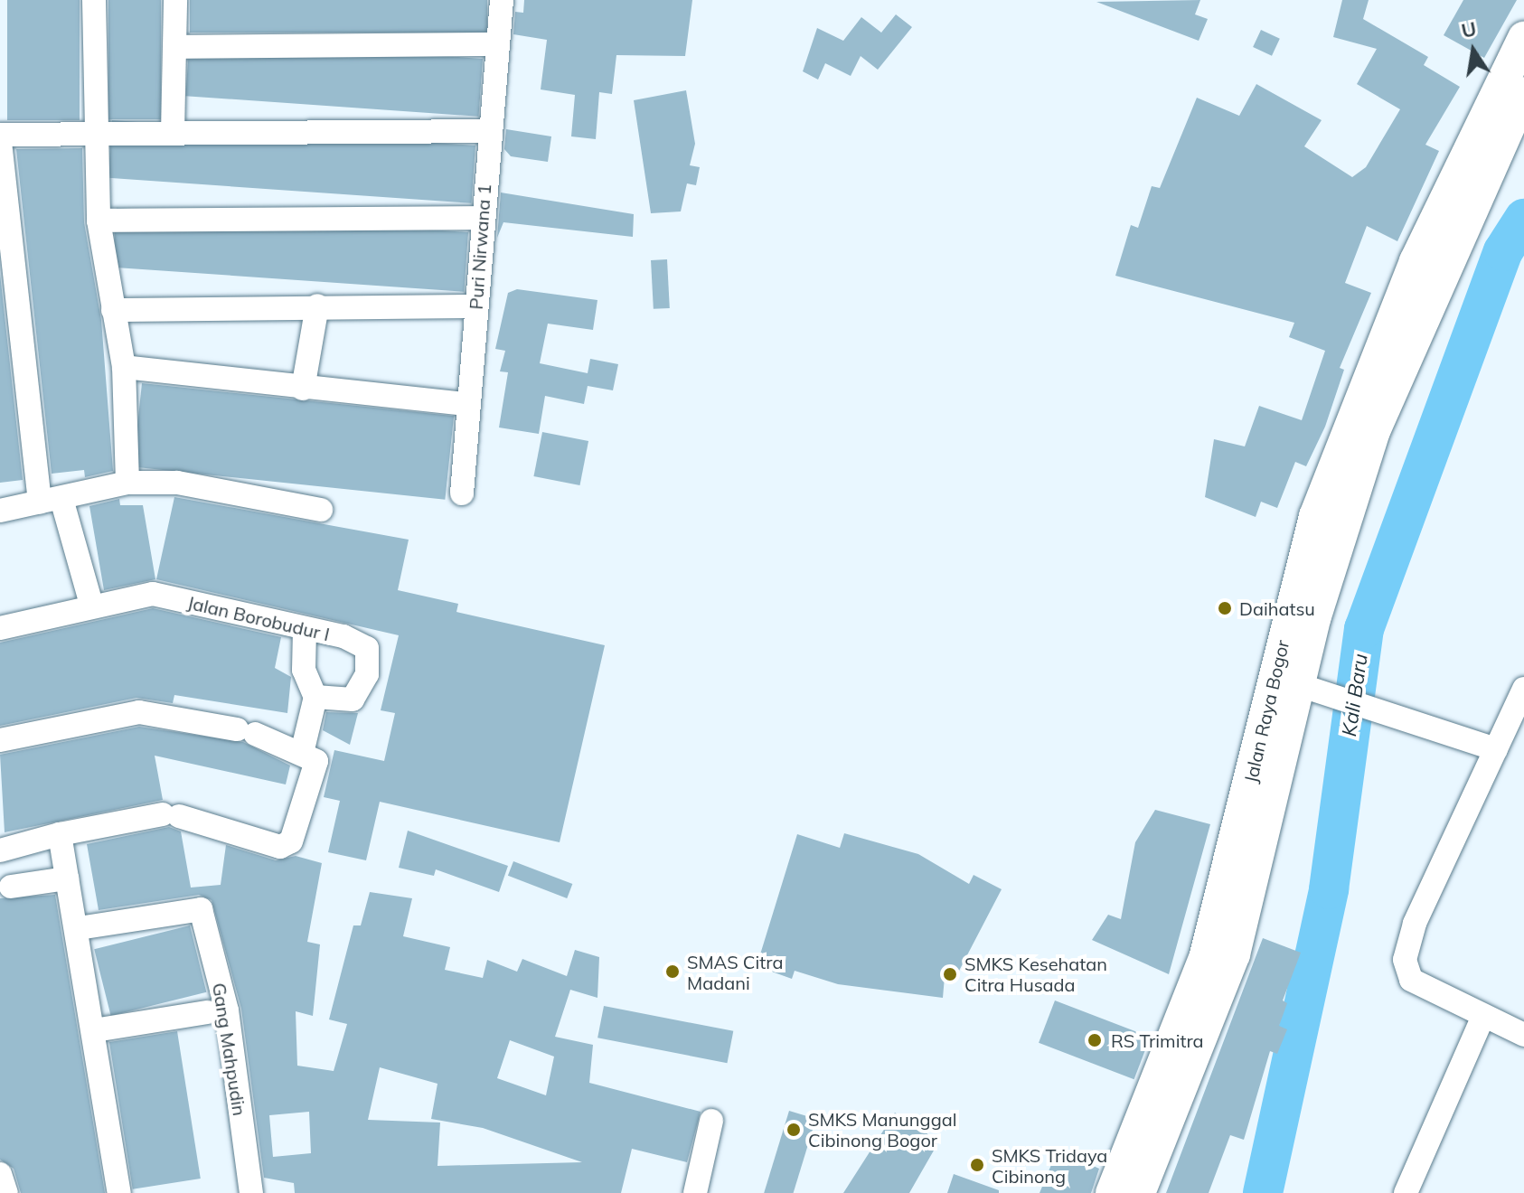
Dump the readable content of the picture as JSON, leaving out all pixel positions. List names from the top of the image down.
{
  "streets": {
    "highway": ["Jalan Raya Bogor"],
    "street": ["Puri Nirwana 1", "Jalan Borobudur I", "Gang Mahpudin"]
  },
  "water": ["Kali Baru"],
  "places": [
    "Daihatsu",
    "SMAS Citra Madani",
    "SMKS Kesehatan Citra Husada",
    "RS Trimitra",
    "SMKS Manunggal Cibinong Bogor",
    "SMKS Tridaya Cibinong"
  ],
  "north": "top"
}
